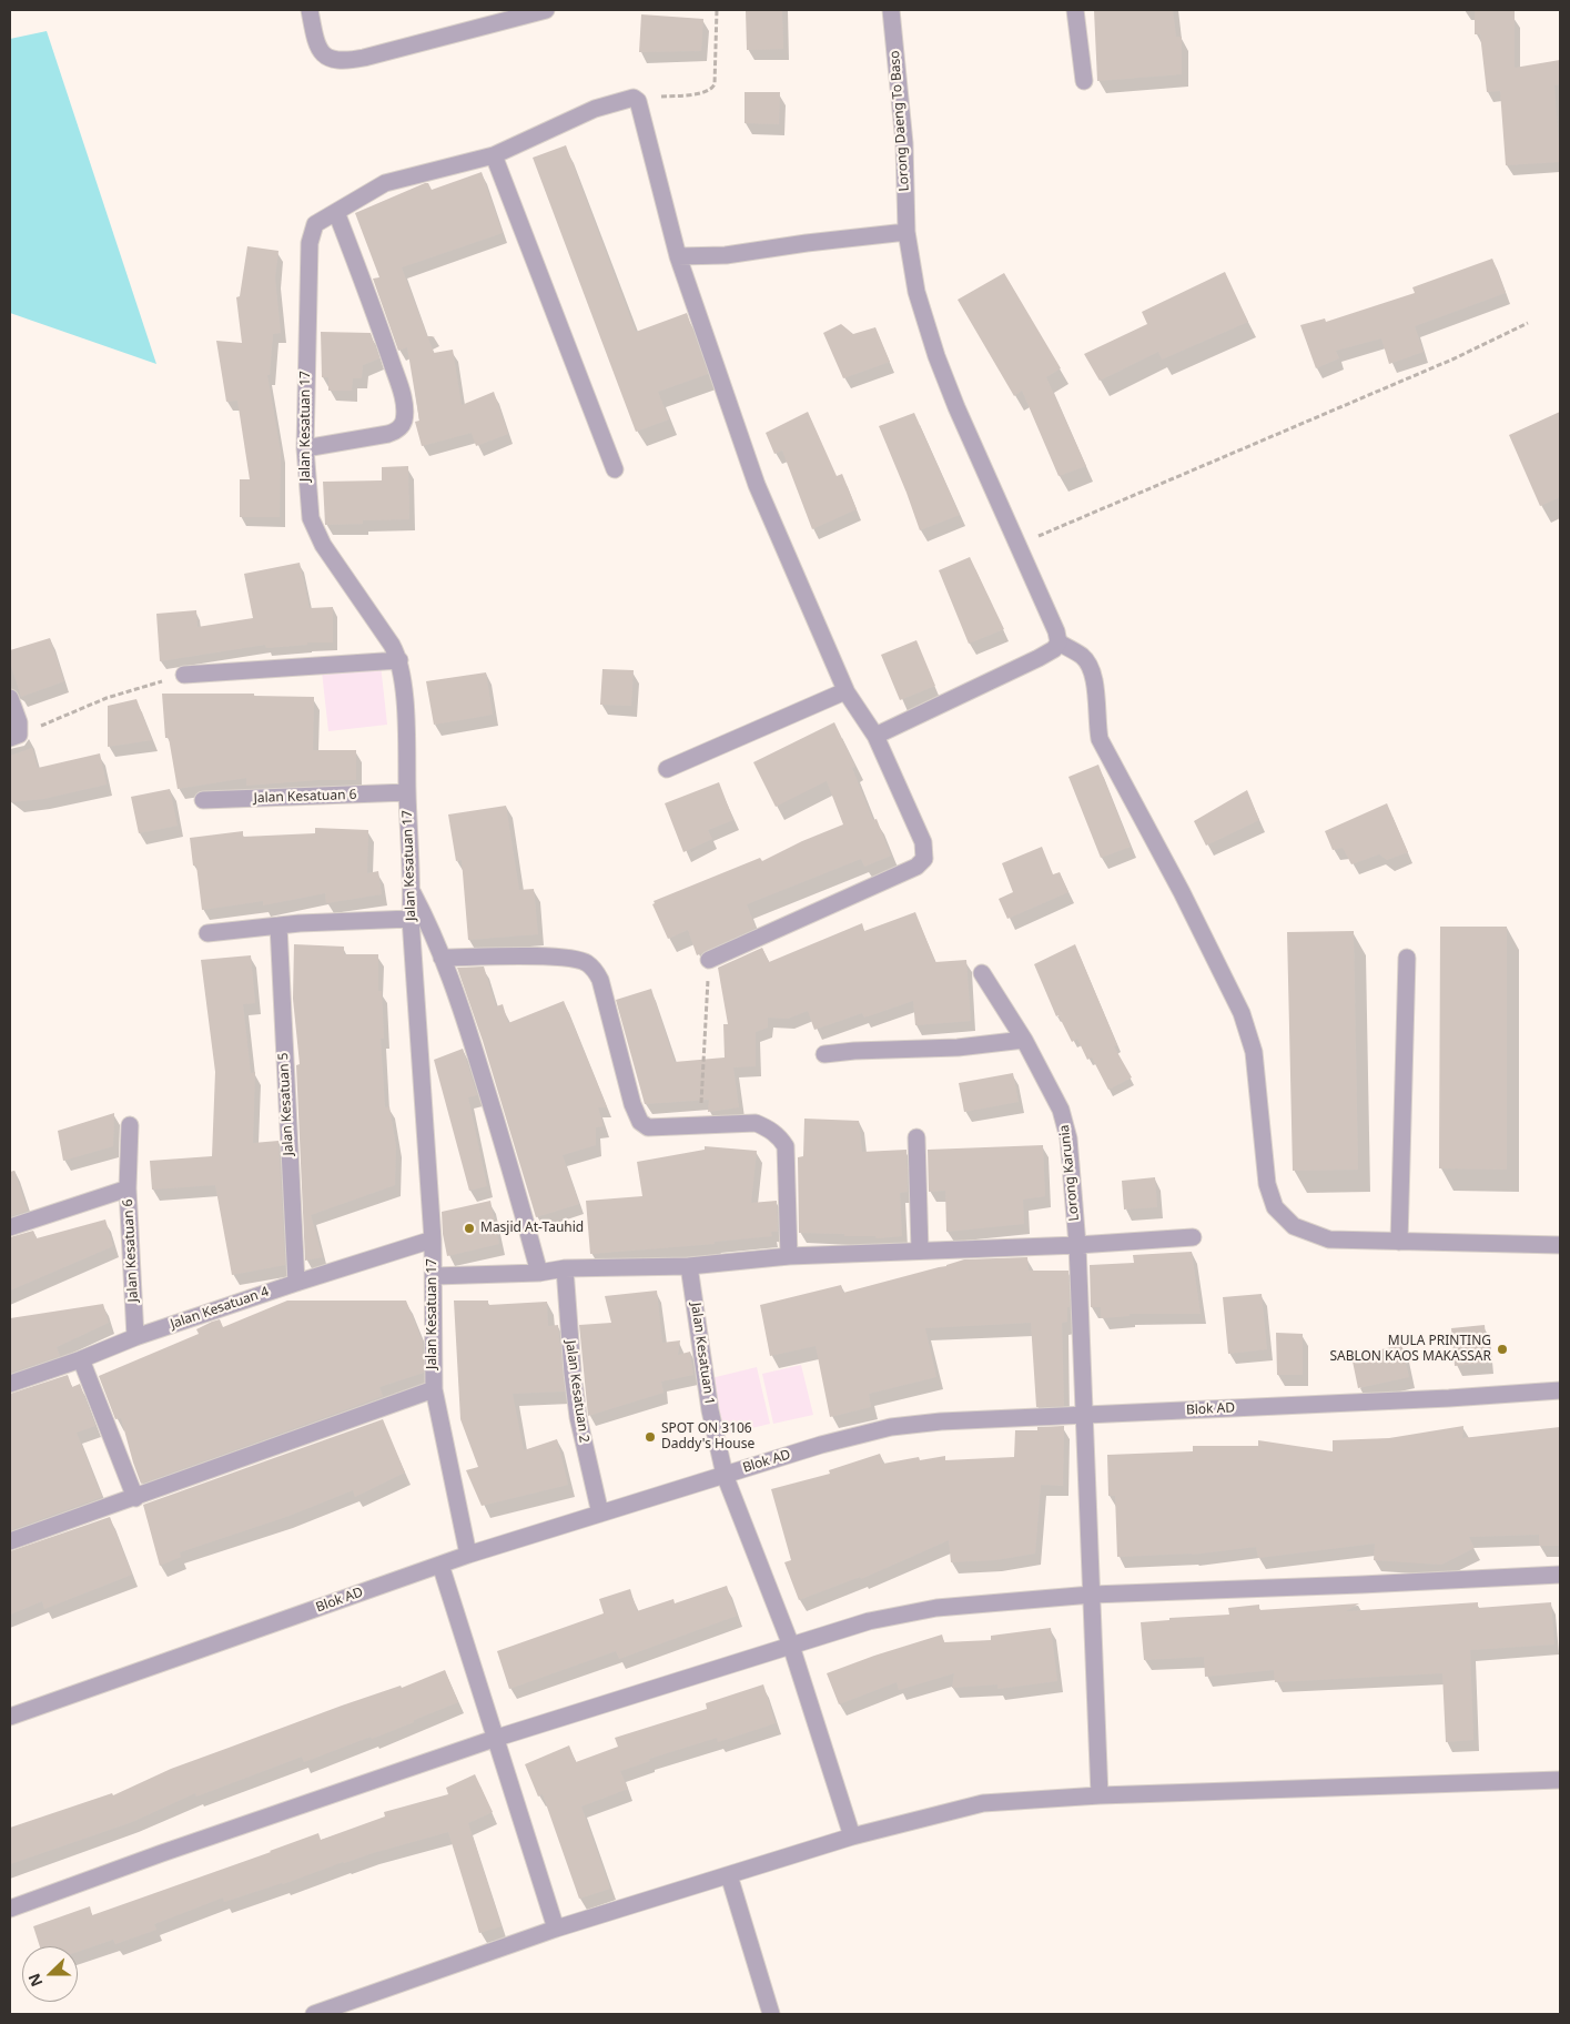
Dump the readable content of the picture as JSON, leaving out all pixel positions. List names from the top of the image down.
{
  "streets": {
    "street": [
      "Lorong Daeng To Baso",
      "Jalan Kesatuan 17",
      "Jalan Kesatuan 6",
      "Jalan Kesatuan 5",
      "Lorong Karunia",
      "Jalan Kesatuan 4",
      "Jalan Kesatuan 1",
      "Jalan Kesatuan 2",
      "Blok AD"
    ]
  },
  "crossings": [
    ["Jalan Kesatuan 17", "Jalan Kesatuan 6"],
    ["Jalan Kesatuan 17", "Jalan Kesatuan 4"],
    ["Jalan Kesatuan 17", "Blok AD"],
    ["Jalan Kesatuan 6", "Jalan Kesatuan 4"],
    ["Jalan Kesatuan 5", "Jalan Kesatuan 4"],
    ["Lorong Karunia", "Blok AD"],
    ["Jalan Kesatuan 1", "Blok AD"],
    ["Jalan Kesatuan 2", "Blok AD"]
  ],
  "places": ["Masjid At-Tauhid", "MULA PRINTING SABLON KAOS MAKASSAR", "SPOT ON 3106 Daddy's House"],
  "north": "left"
}
